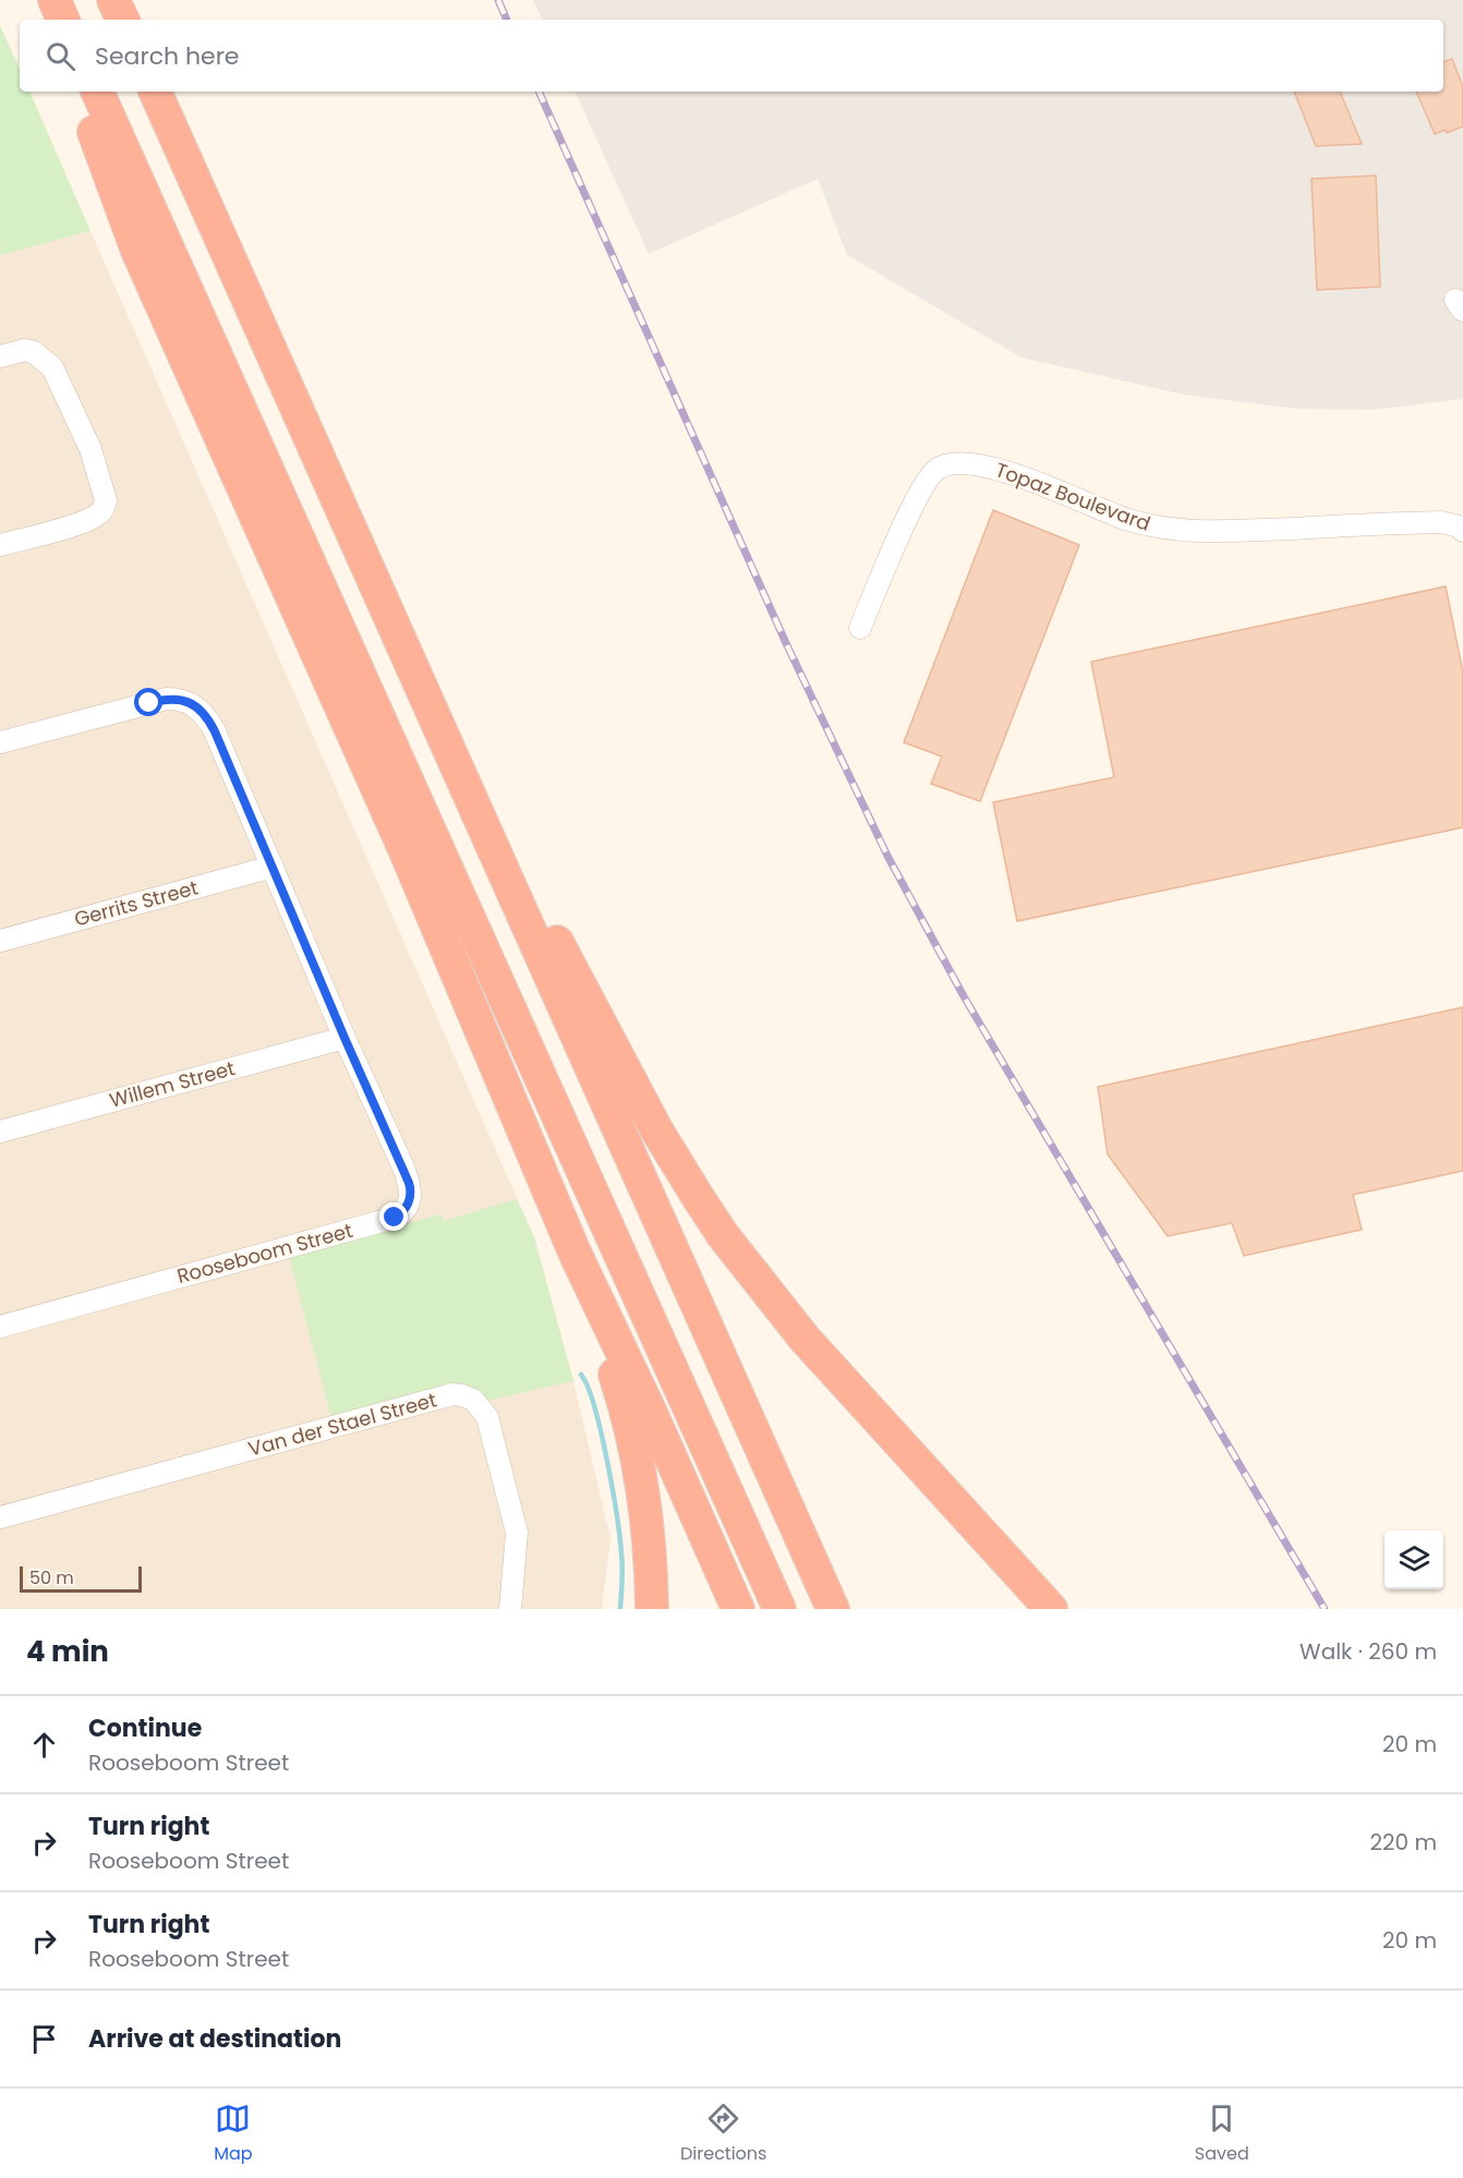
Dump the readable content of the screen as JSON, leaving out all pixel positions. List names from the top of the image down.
{
  "streets": {
    "street": [
      "Topaz Boulevard",
      "Gerrits Street",
      "Willem Street",
      "Rooseboom Street",
      "Van der Stael Street"
    ]
  },
  "crossings": [
    ["Gerrits Street", "Rooseboom Street"],
    ["Willem Street", "Rooseboom Street"]
  ],
  "scale_bar": "50 m",
  "page": {
    "search": "Search here",
    "scale": "50 m",
    "heading": ["4 min", "Walk · 260 m"],
    "list": [
      ["Continue", "Rooseboom Street", "20 m"],
      ["Turn right", "Rooseboom Street", "220 m"],
      ["Turn right", "Rooseboom Street", "20 m"],
      "Arrive at destination"
    ],
    "nav": ["Map", "Directions", "Saved"]
  }
}
